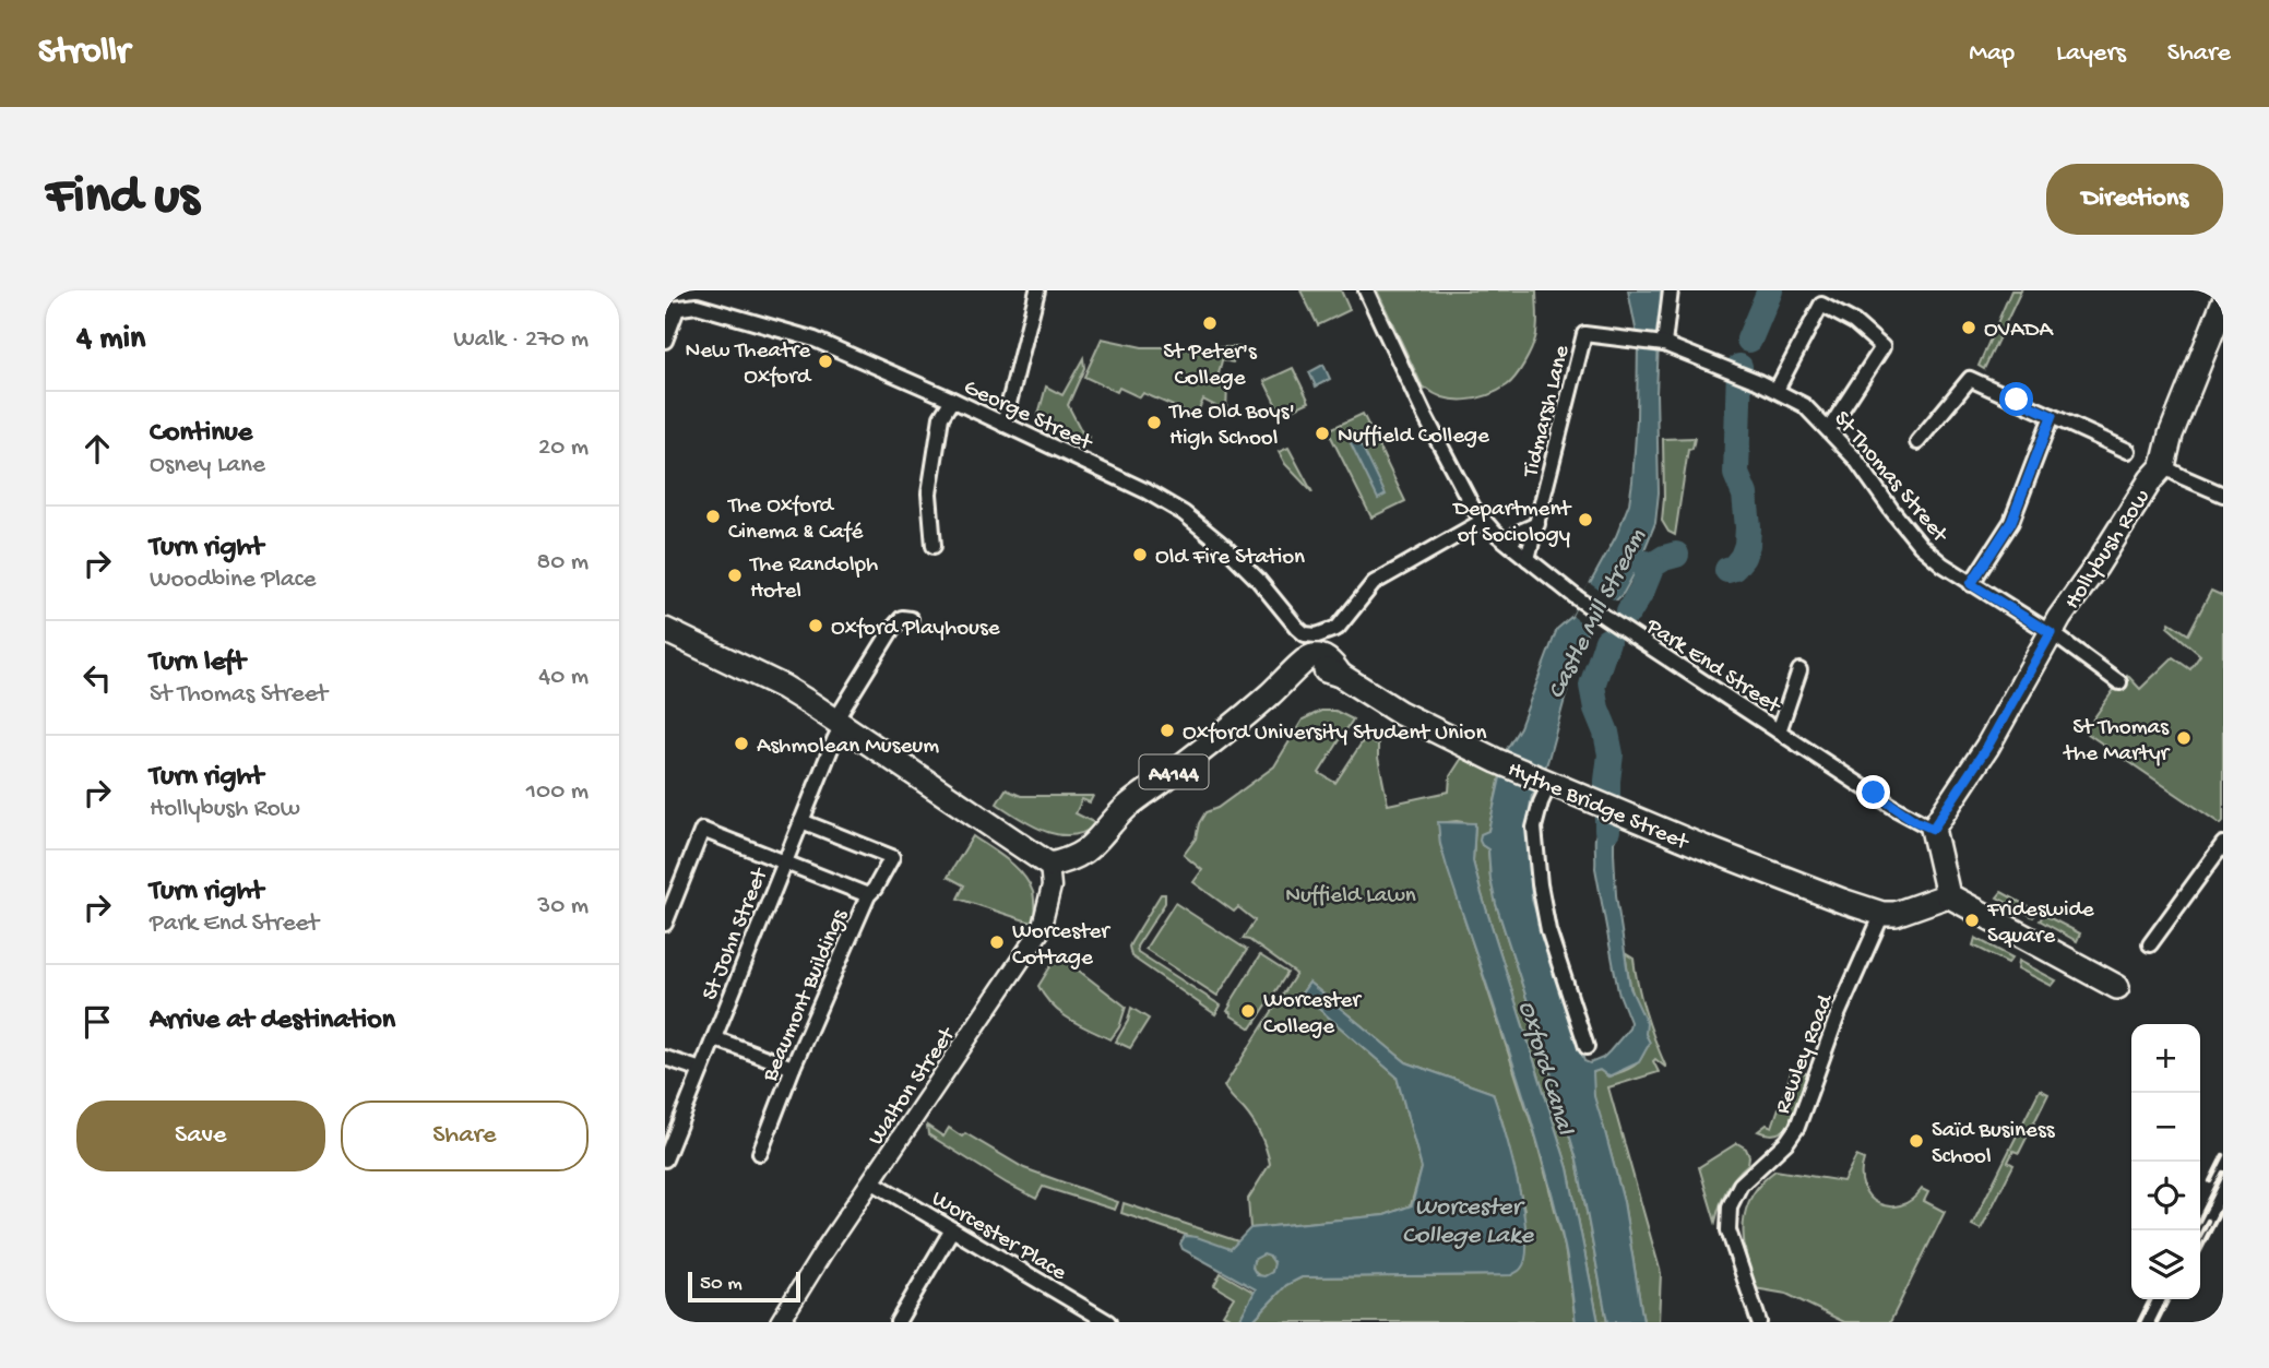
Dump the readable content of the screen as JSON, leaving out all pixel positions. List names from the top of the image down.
{
  "streets": {
    "main road": ["Hollybush Row", "A4144", "Hythe Bridge Street"],
    "street": [
      "Tidmarsh Lane",
      "George Street",
      "St Thomas Street",
      "Park End Street",
      "St John Street",
      "Beaumont Buildings",
      "Rewley Road",
      "Walton Street",
      "Worcester Place"
    ]
  },
  "crossings": [
    ["Tidmarsh Lane", "St Thomas Street"],
    ["Tidmarsh Lane", "Park End Street"],
    ["George Street", "Park End Street"],
    ["St Thomas Street", "Hollybush Row"],
    ["Hollybush Row", "Park End Street"],
    ["Hythe Bridge Street", "Rewley Road"],
    ["Hythe Bridge Street", "Walton Street"],
    ["St John Street", "Beaumont Buildings"],
    ["Walton Street", "Worcester Place"]
  ],
  "water": ["Castle Mill Stream", "Oxford Canal", "Worcester College Lake"],
  "parks": ["Nuffield Lawn"],
  "places": [
    "St Peter's College",
    "OVADA",
    "New Theatre Oxford",
    "The Old Boys' High School",
    "Nuffield College",
    "The Oxford Cinema & Café",
    "Department of Sociology",
    "Old Fire Station",
    "The Randolph Hotel",
    "Oxford Playhouse",
    "Oxford University Student Union",
    "St Thomas the Martyr",
    "Ashmolean Museum",
    "Frideswide Square",
    "Worcester Cottage",
    "Worcester College",
    "Saïd Business School"
  ],
  "scale_bar": "50 m",
  "page": {
    "header": "Strollr",
    "nav": ["Map", "Layers", "Share"],
    "buttons": [
      "Directions",
      ["Save", "Share"]
    ],
    "title": "Find us",
    "heading": ["4 min", "Walk · 270 m"],
    "list": [
      ["Continue", "Osney Lane", "20 m"],
      ["Turn right", "Woodbine Place", "80 m"],
      ["Turn left", "St Thomas Street", "40 m"],
      ["Turn right", "Hollybush Row", "100 m"],
      ["Turn right", "Park End Street", "30 m"],
      "Arrive at destination"
    ],
    "map_buttons": ["+", "−"],
    "scale": "50 m"
  }
}
